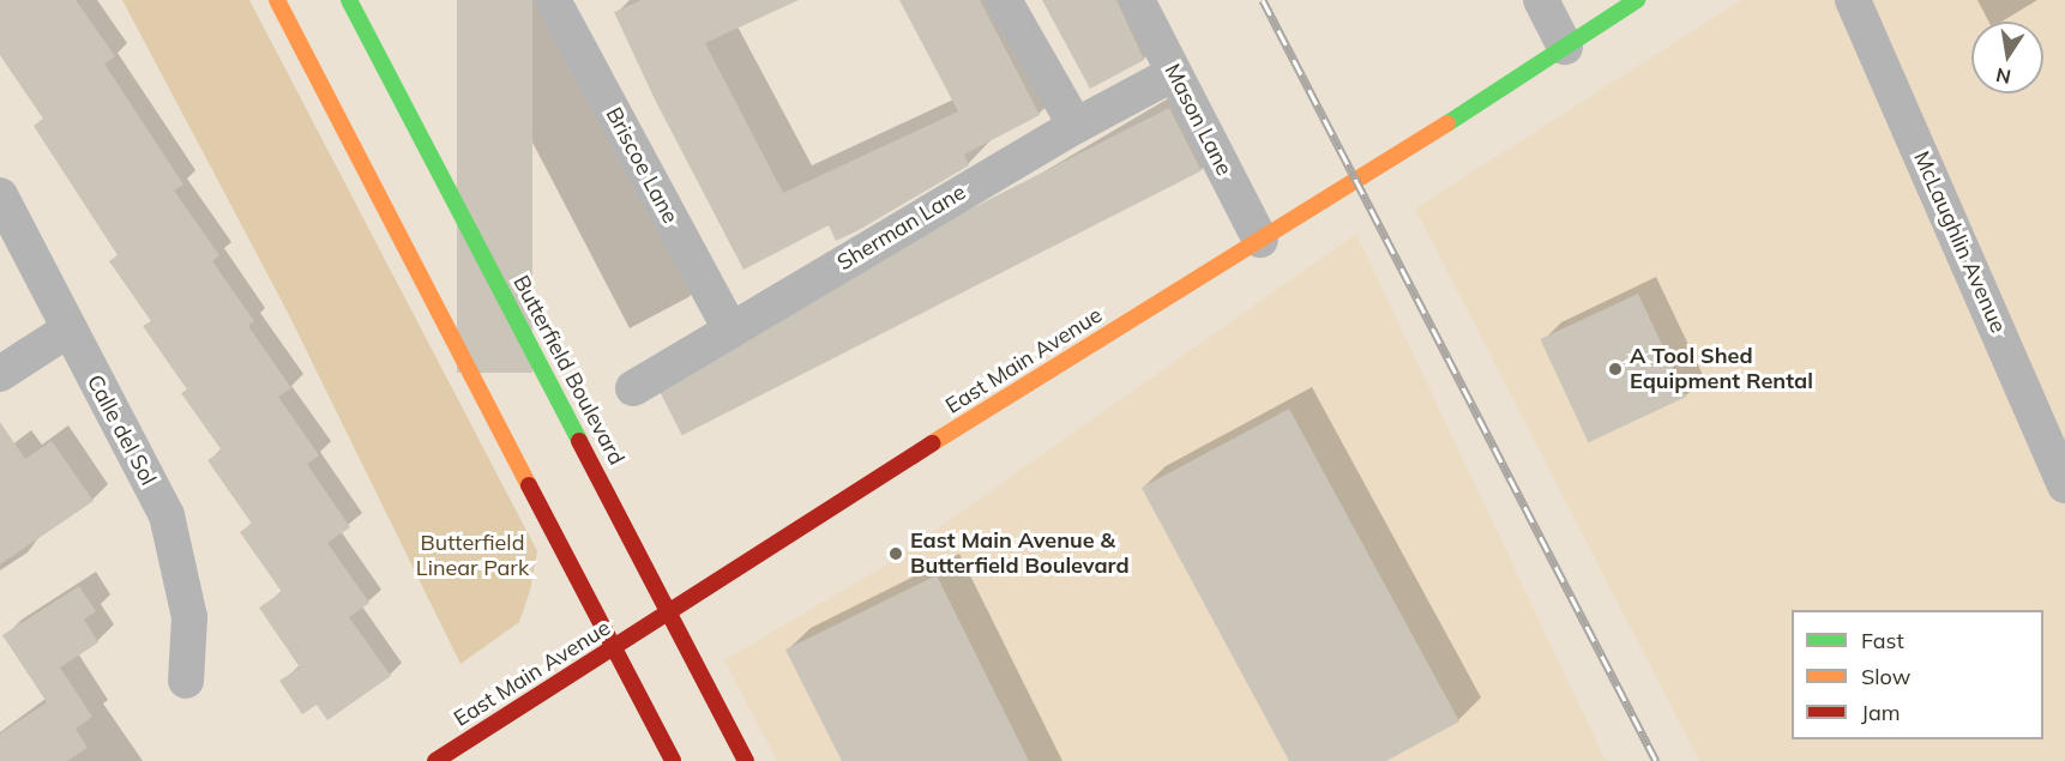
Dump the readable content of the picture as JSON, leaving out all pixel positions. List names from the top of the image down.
{
  "streets": {
    "main road": ["East Main Avenue", "Butterfield Boulevard"],
    "street": [
      "Mason Lane",
      "Briscoe Lane",
      "Sherman Lane",
      "McLaughlin Avenue",
      "Calle del Sol"
    ]
  },
  "crossings": [
    ["Mason Lane", "Sherman Lane"],
    ["Mason Lane", "East Main Avenue"],
    ["Briscoe Lane", "Sherman Lane"],
    ["East Main Avenue", "Butterfield Boulevard"]
  ],
  "parks": ["Butterfield Linear Park"],
  "places": ["A Tool Shed Equipment Rental", "East Main Avenue & Butterfield Boulevard"],
  "legend": ["Fast", "Slow", "Jam"],
  "north": "bottom"
}
